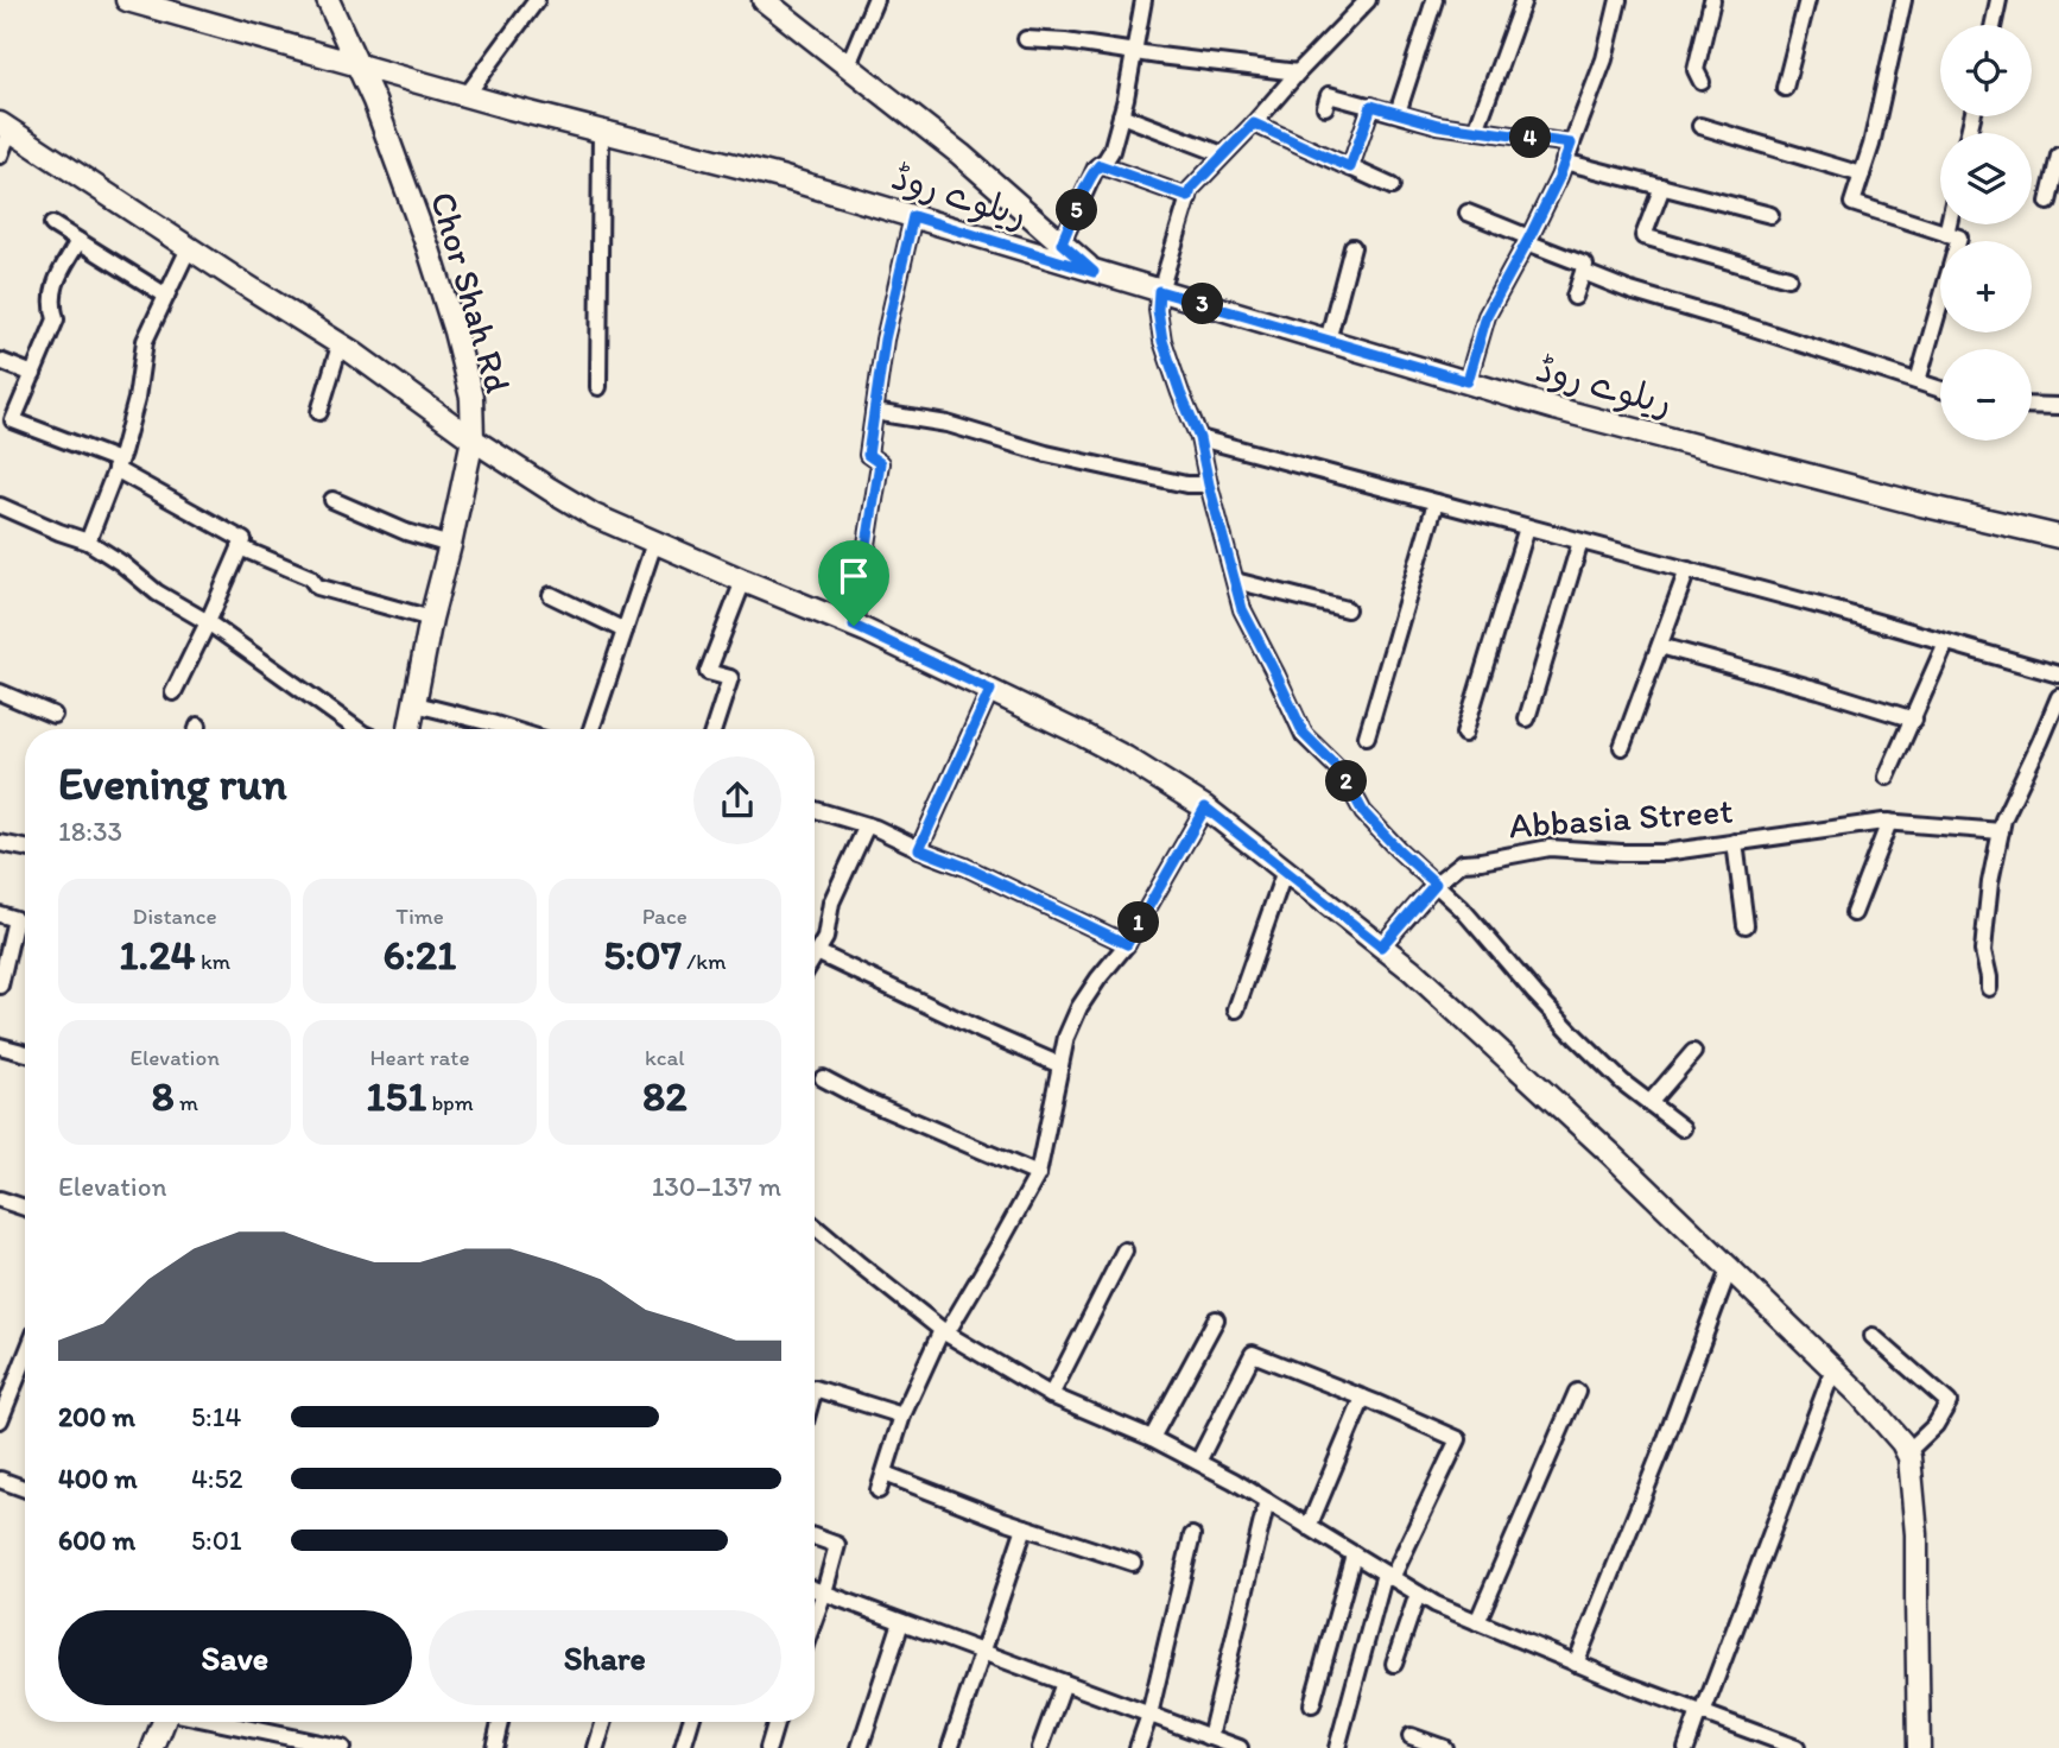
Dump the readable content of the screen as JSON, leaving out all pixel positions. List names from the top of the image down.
{
  "streets": {
    "street": ["ریلوے روڈ", "Chor Shah Rd", "Abbasia Street"]
  },
  "crossings": [
    ["ریلوے روڈ", "Chor Shah Rd"]
  ],
  "page": {
    "map_buttons": ["+", "−"],
    "pins": [
      "4",
      "5",
      "3",
      "2",
      "1"
    ],
    "heading": ["Evening run", "18:33"],
    "stats": [
      ["Distance", "1.24 km"],
      ["Time", "6:21"],
      ["Pace", "5:07 /km"],
      ["Elevation", "8 m"],
      ["Heart rate", "151 bpm"],
      ["kcal", "82"]
    ],
    "chart": ["Elevation", "130–137 m"],
    "list": [
      {
        "name": "200 m",
        "note": "5:14"
      },
      {
        "name": "400 m",
        "note": "4:52"
      },
      {
        "name": "600 m",
        "note": "5:01"
      }
    ],
    "buttons": ["Save", "Share"]
  }
}
